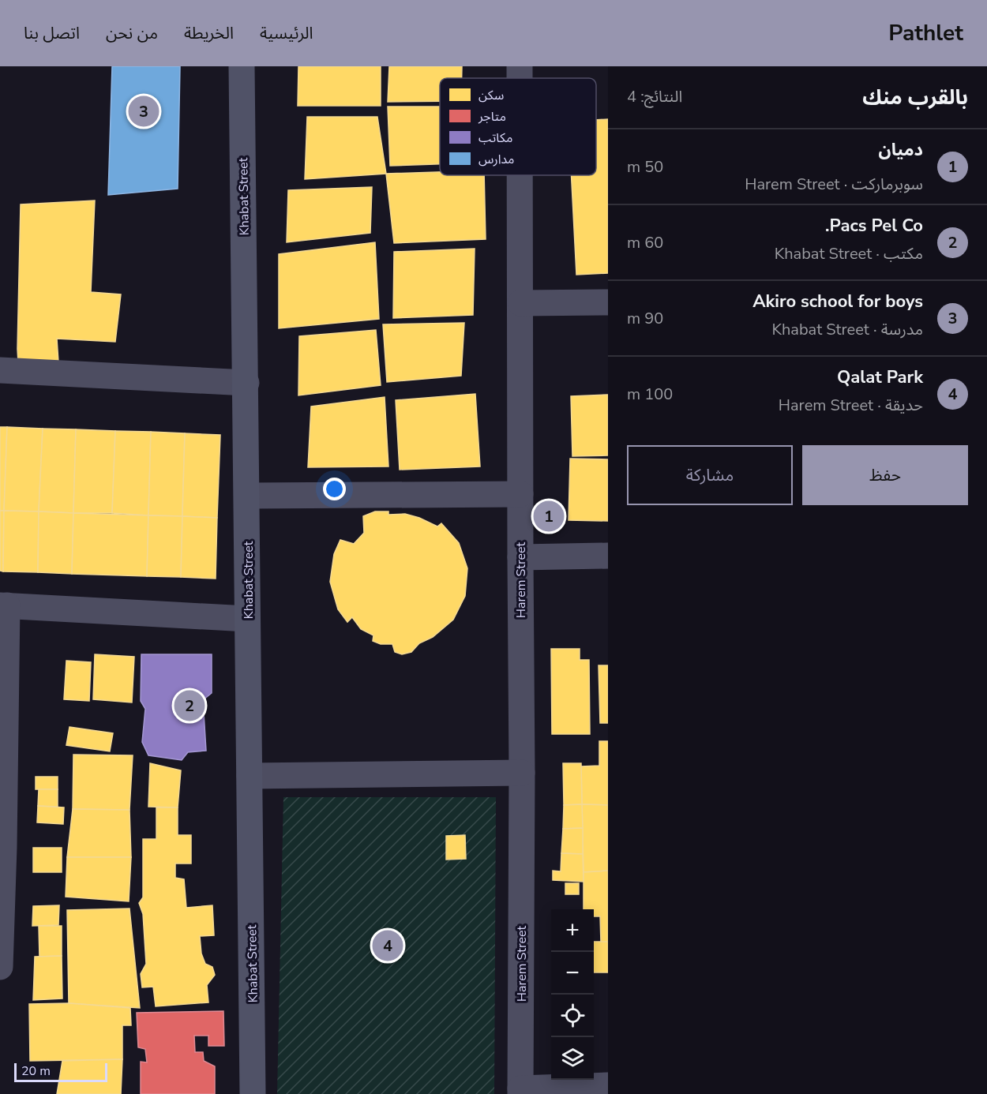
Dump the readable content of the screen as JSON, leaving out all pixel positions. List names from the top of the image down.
{
  "streets": {
    "street": ["Khabat Street", "Harem Street"]
  },
  "legend": [
    "سكن",
    "متاجر",
    "مكاتب",
    "مدارس"
  ],
  "scale_bar": "20 m",
  "page": {
    "header": "Pathlet",
    "nav": [
      "الرئيسية",
      "الخريطة",
      "من نحن",
      "اتصل بنا"
    ],
    "heading": ["بالقرب منك", "النتائج: 4"],
    "pins": [
      "3",
      "1",
      "2",
      "4"
    ],
    "list": [
      {
        "mark": "1",
        "name": "دميان",
        "note": "سوبرماركت · Harem Street",
        "value": "50 m"
      },
      {
        "mark": "2",
        "name": "Pacs Pel Co.",
        "note": "مكتب · Khabat Street",
        "value": "60 m"
      },
      {
        "mark": "3",
        "name": "Akiro school for boys",
        "note": "مدرسة · Khabat Street",
        "value": "90 m"
      },
      {
        "mark": "4",
        "name": "Qalat Park",
        "note": "حديقة · Harem Street",
        "value": "100 m"
      }
    ],
    "buttons": ["حفظ", "مشاركة"],
    "map_buttons": ["+", "−"],
    "scale": "20 m"
  }
}
